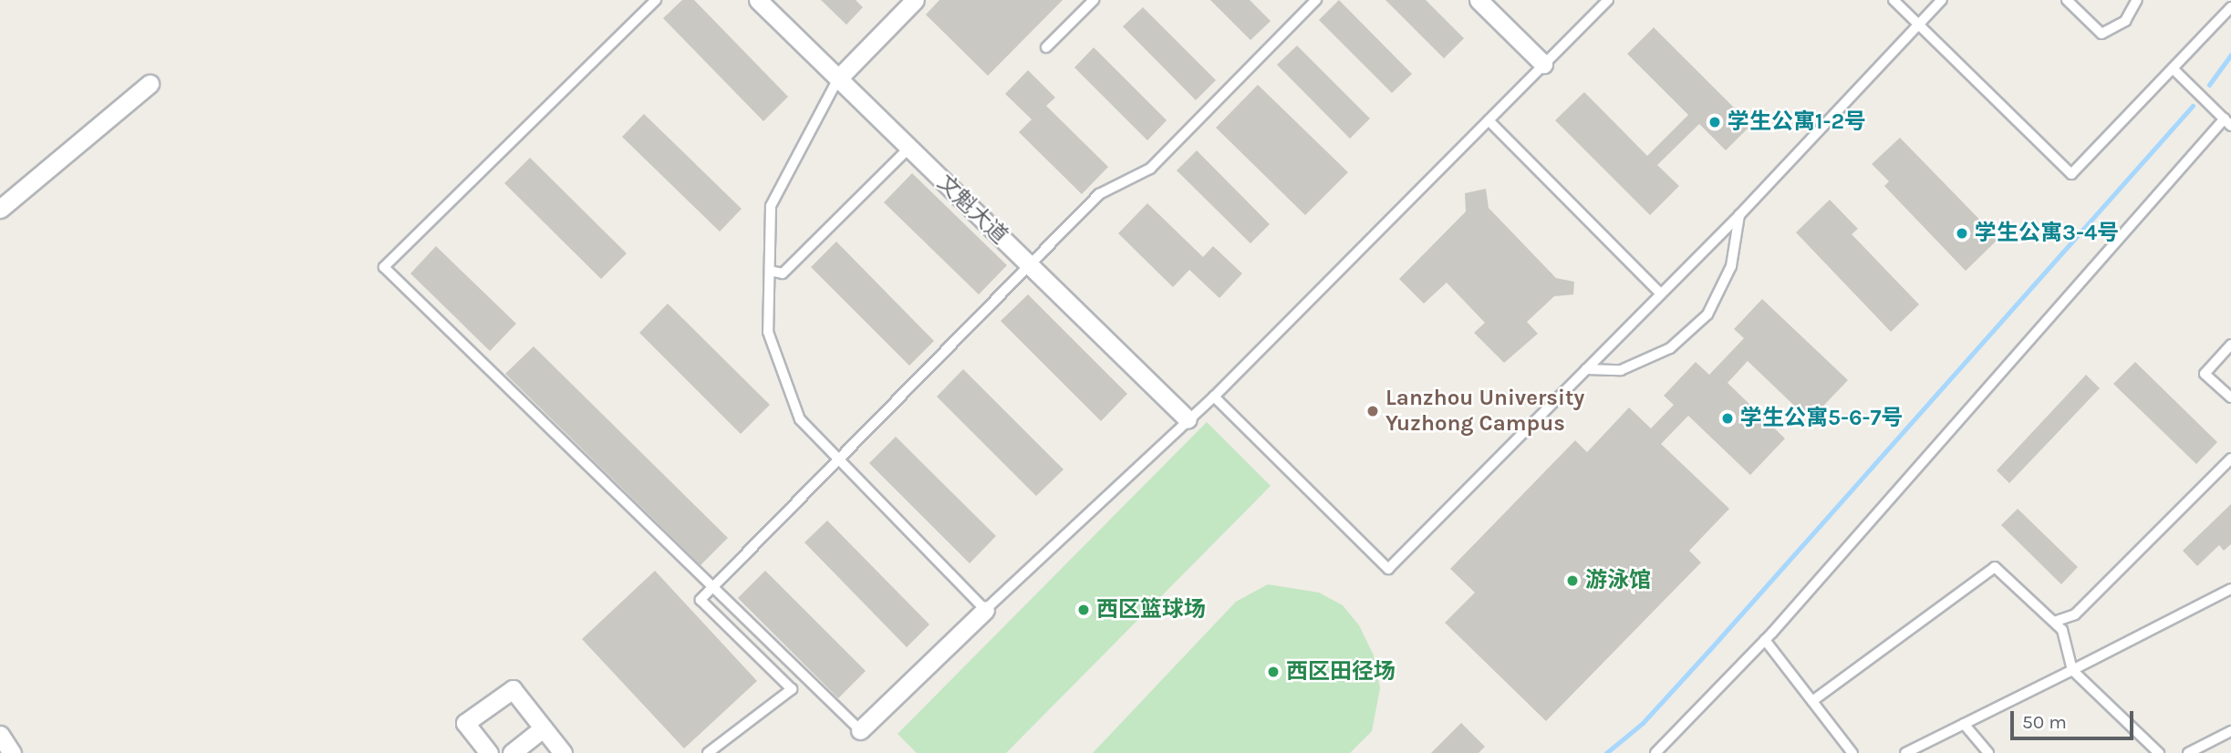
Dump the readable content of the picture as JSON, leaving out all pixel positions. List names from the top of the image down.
{
  "streets": {
    "street": ["文魁大道"]
  },
  "places": [
    "学生公寓1-2号",
    "学生公寓3-4号",
    "Lanzhou University Yuzhong Campus",
    "学生公寓5-6-7号",
    "游泳馆",
    "西区篮球场",
    "西区田径场"
  ],
  "scale_bar": "50 m"
}
